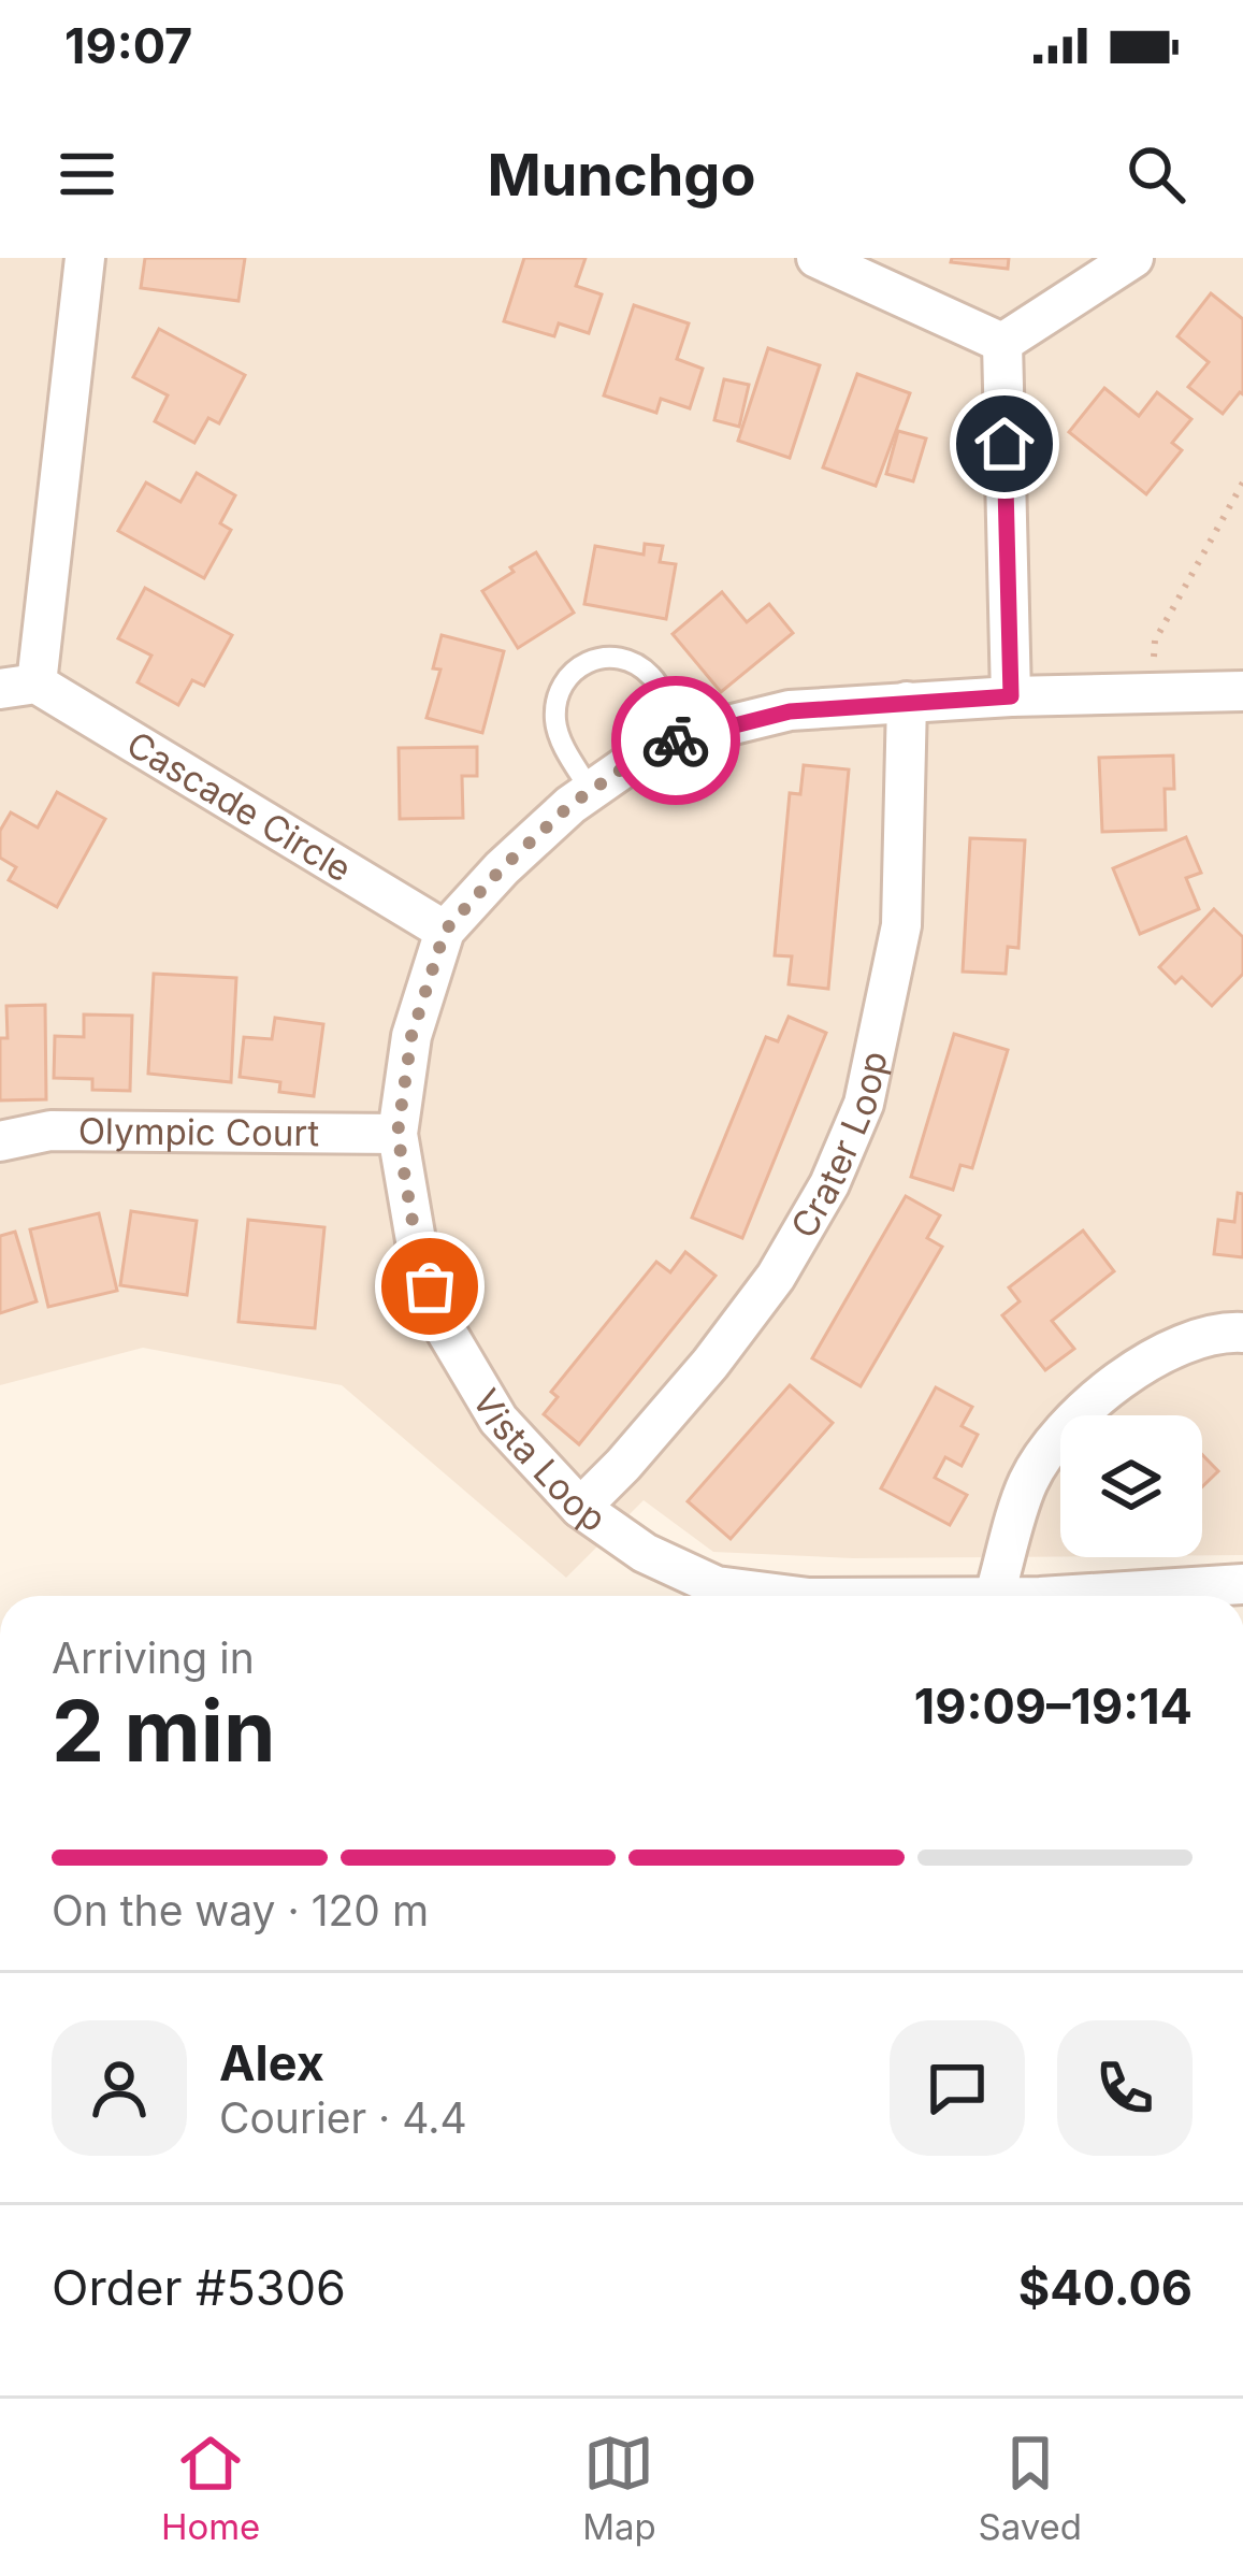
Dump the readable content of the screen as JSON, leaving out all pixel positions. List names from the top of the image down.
{
  "streets": {
    "street": [
      "Cascade Circle",
      "Olympic Court",
      "Crater Loop",
      "Vista Loop"
    ]
  },
  "crossings": [
    ["Cascade Circle", "Vista Loop"],
    ["Olympic Court", "Vista Loop"],
    ["Crater Loop", "Vista Loop"]
  ],
  "page": {
    "status": "19:07",
    "header": "Munchgo",
    "heading": ["2 min", "Arriving in", "19:09–19:14"],
    "panel": [
      "Alex",
      "Courier · 4.4",
      "Order #5306",
      "$40.06"
    ],
    "bar": "On the way · 120 m",
    "tabs": ["Home", "Map", "Saved"]
  }
}
